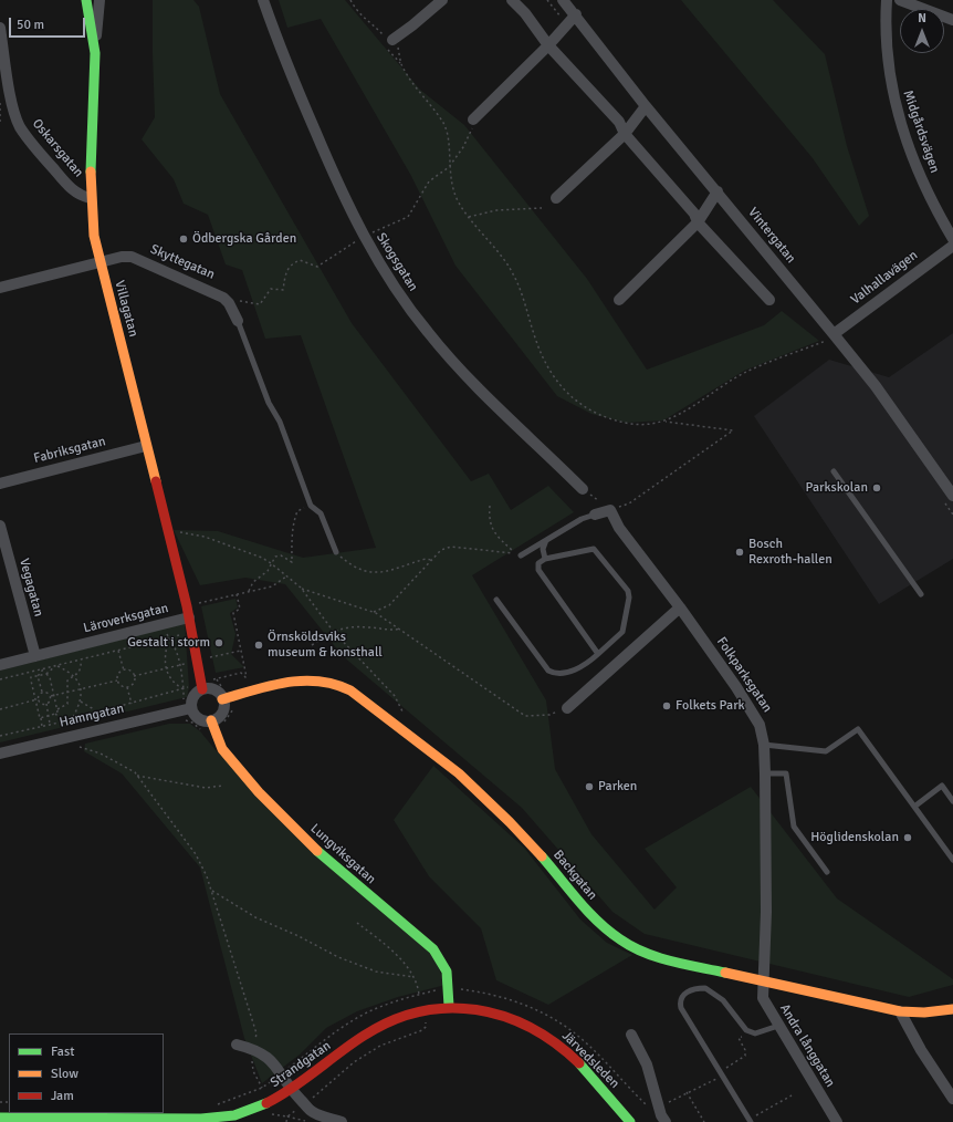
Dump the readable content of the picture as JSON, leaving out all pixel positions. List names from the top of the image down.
{
  "streets": {
    "street": [
      "Midgårdsvägen",
      "Oskarsgatan",
      "Vintergatan",
      "Skyttegatan",
      "Skogsgatan",
      "Valhallavägen",
      "Villagatan",
      "Fabriksgatan",
      "Vegagatan",
      "Läroverksgatan",
      "Folkparksgatan",
      "Hamngatan",
      "Lungviksgatan",
      "Backgatan",
      "Andra långgatan",
      "Järvedsleden",
      "Strandgatan"
    ]
  },
  "crossings": [
    ["Oskarsgatan", "Villagatan"],
    ["Vintergatan", "Valhallavägen"],
    ["Skyttegatan", "Villagatan"],
    ["Villagatan", "Fabriksgatan"],
    ["Villagatan", "Läroverksgatan"],
    ["Vegagatan", "Läroverksgatan"],
    ["Läroverksgatan", "Hamngatan"],
    ["Läroverksgatan", "Lungviksgatan"],
    ["Läroverksgatan", "Backgatan"],
    ["Folkparksgatan", "Backgatan"],
    ["Folkparksgatan", "Andra långgatan"],
    ["Hamngatan", "Lungviksgatan"],
    ["Hamngatan", "Backgatan"],
    ["Lungviksgatan", "Backgatan"],
    ["Lungviksgatan", "Järvedsleden"],
    ["Lungviksgatan", "Strandgatan"],
    ["Backgatan", "Andra långgatan"],
    ["Järvedsleden", "Strandgatan"]
  ],
  "places": [
    "Ödbergska Gården",
    "Parkskolan",
    "Bosch Rexroth-hallen",
    "Gestalt i storm",
    "Örnsköldsviks museum & konsthall",
    "Folkets Park",
    "Parken",
    "Höglidenskolan"
  ],
  "legend": ["Fast", "Slow", "Jam"],
  "scale_bar": "50 m",
  "north": "top"
}
